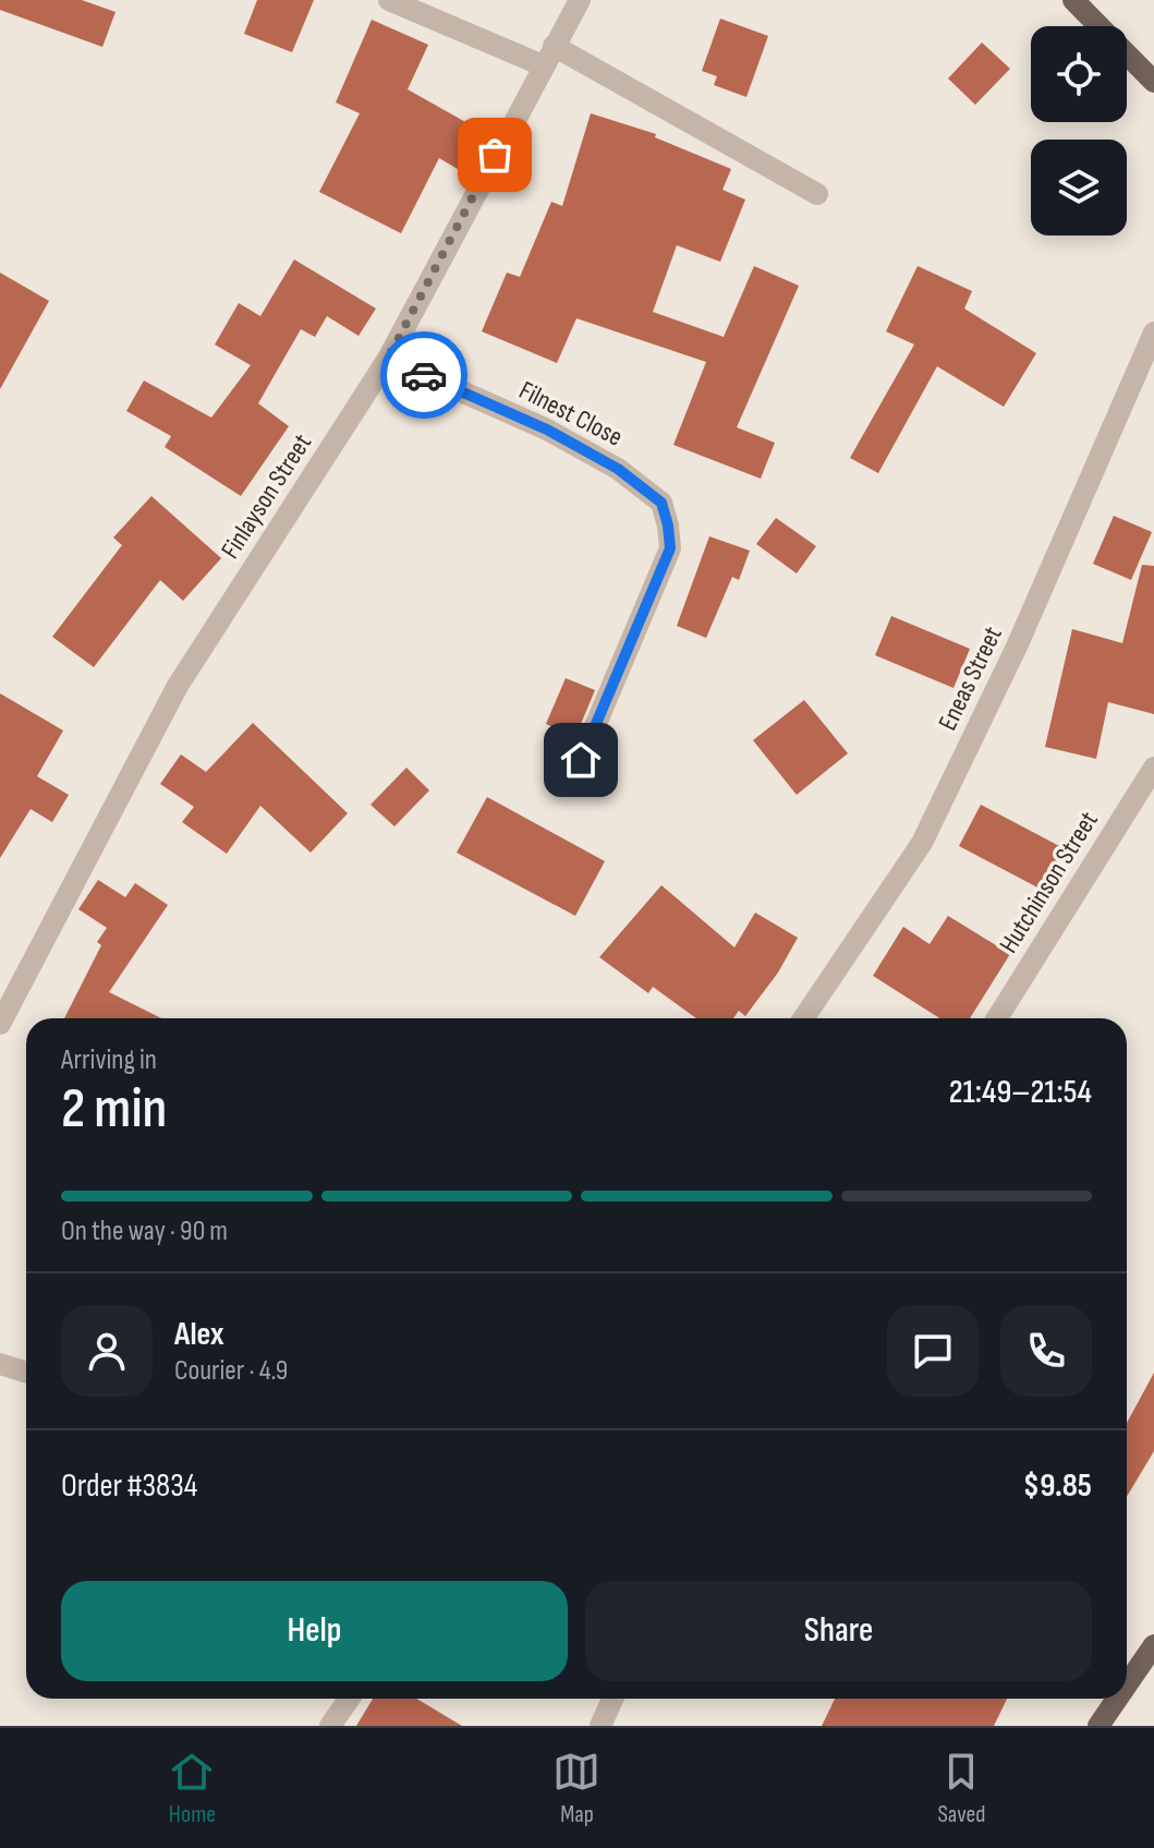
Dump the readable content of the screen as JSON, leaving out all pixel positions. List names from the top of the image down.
{
  "streets": {
    "street": [
      "Filnest Close",
      "Finlayson Street",
      "Eneas Street",
      "Hutchinson Street"
    ]
  },
  "crossings": [
    ["Filnest Close", "Finlayson Street"]
  ],
  "page": {
    "heading": ["2 min", "Arriving in", "21:49–21:54"],
    "panel": [
      "Alex",
      "Courier · 4.9",
      "Order #3834",
      "$9.85"
    ],
    "bar": "On the way · 90 m",
    "buttons": ["Help", "Share"],
    "tabs": ["Home", "Map", "Saved"]
  }
}
